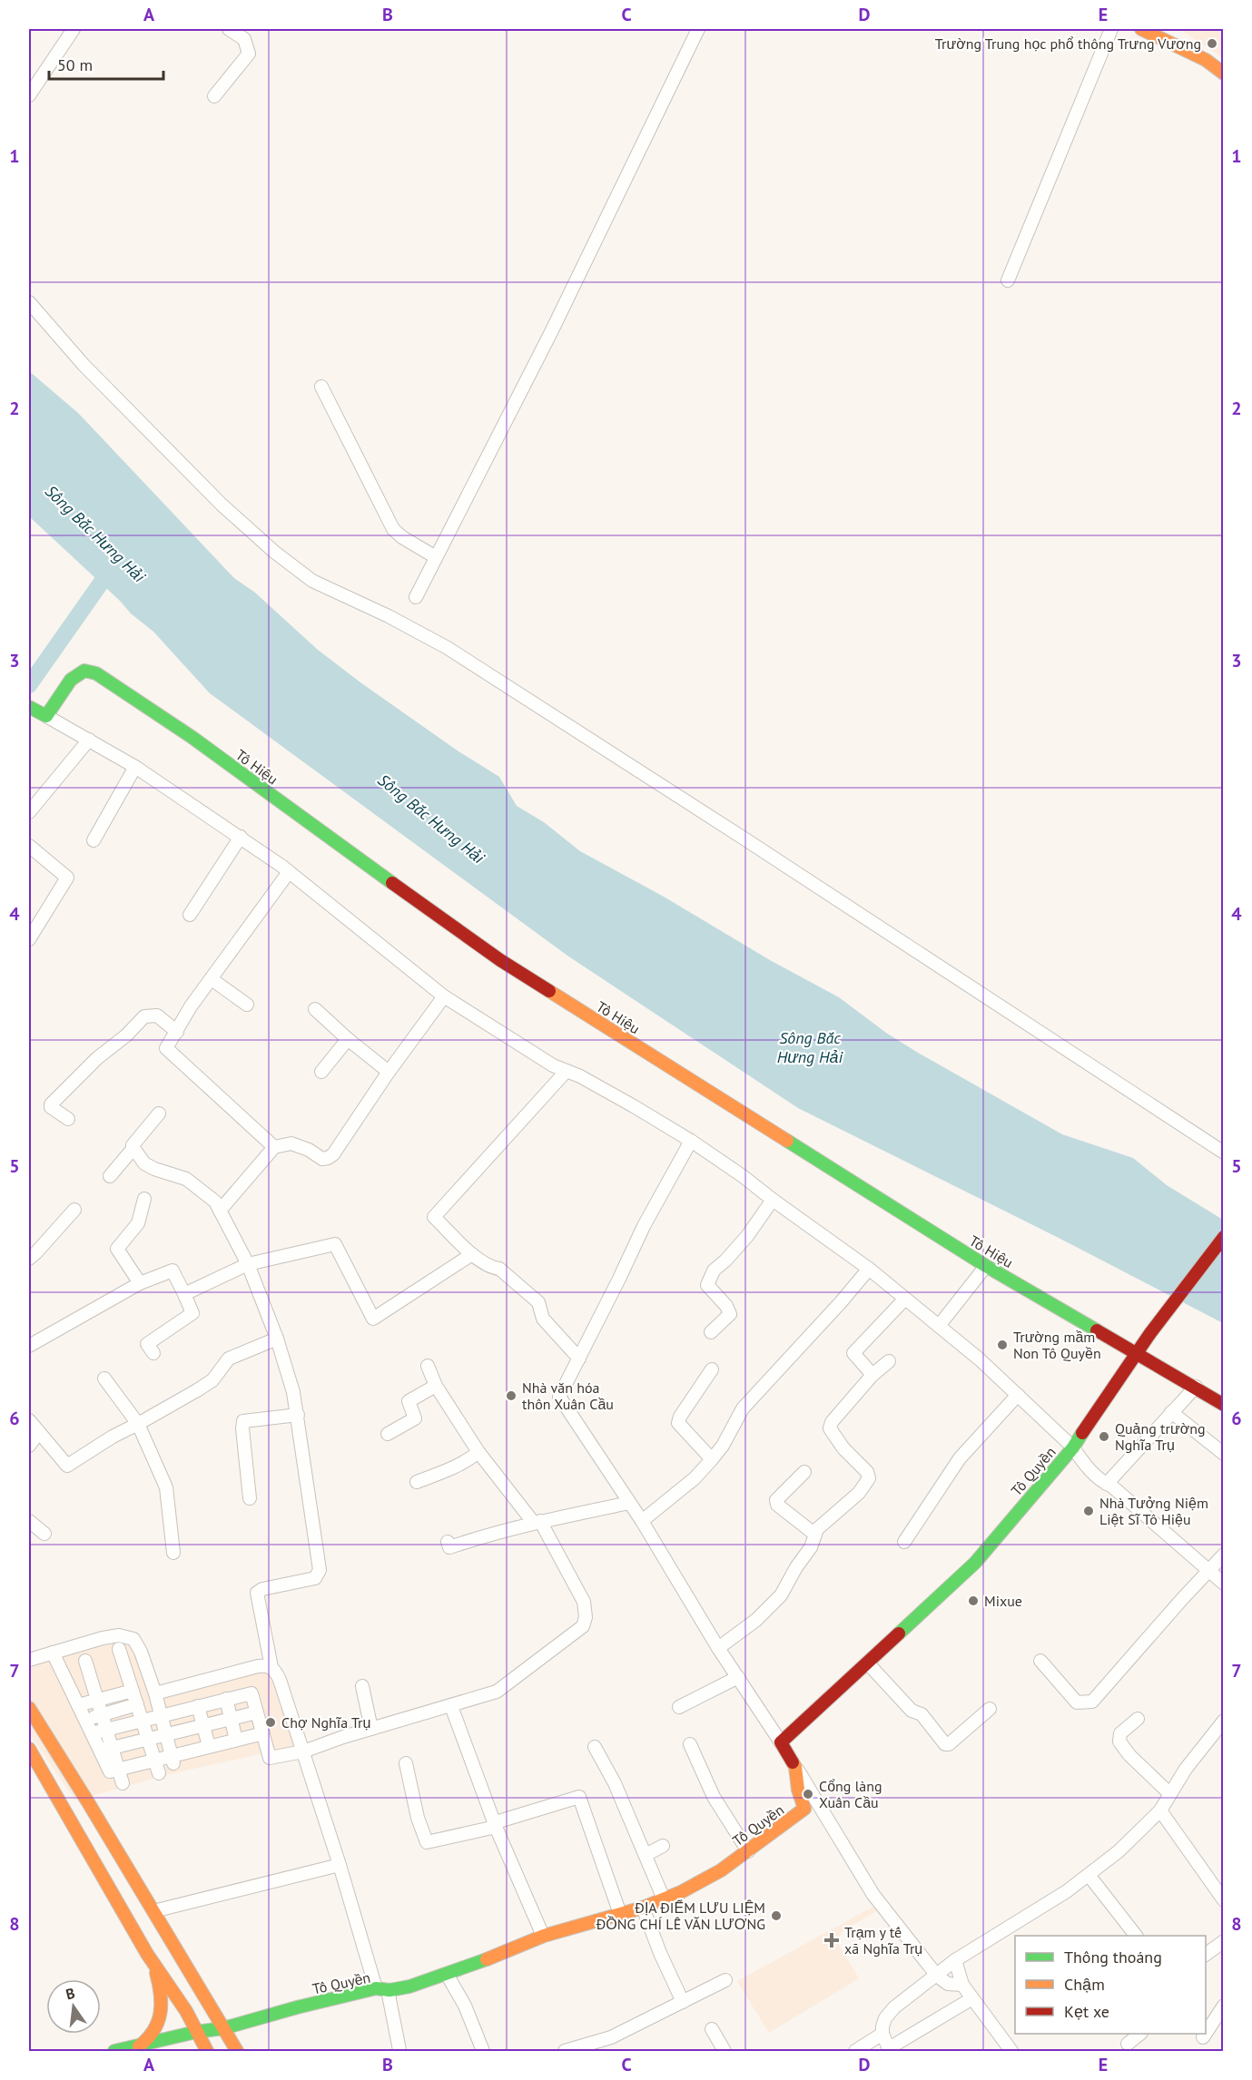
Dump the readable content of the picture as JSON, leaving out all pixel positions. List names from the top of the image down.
{
  "streets": {
    "main road": ["Tô Hiệu", "Tô Quyền"]
  },
  "crossings": [
    ["Tô Hiệu", "Tô Quyền"]
  ],
  "water": ["Sông Bắc Hưng Hải"],
  "places": {
    "other": [
      "Trường Trung học phổ thông Trưng Vương",
      "Trường mầm Non Tô Quyền",
      "Nhà văn hóa thôn Xuân Cầu",
      "Quảng trường Nghĩa Trụ",
      "Nhà Tưởng Niệm Liệt Sĩ Tô Hiệu",
      "Mixue",
      "Chợ Nghĩa Trụ",
      "Cổng làng Xuân Cầu",
      "ĐỊA ĐIỂM LƯU LIỆM ĐỒNG CHÍ LÊ VĂN LƯƠNG"
    ],
    "health": ["Trạm y tế xã Nghĩa Trụ"]
  },
  "legend": ["Thông thoáng", "Chậm", "Kẹt xe"],
  "scale_bar": "50 m",
  "north": "top",
  "grid": {
    "columns": [
      "A",
      "B",
      "C",
      "D",
      "E"
    ],
    "rows": [
      "1",
      "2",
      "3",
      "4",
      "5",
      "6",
      "7",
      "8"
    ]
  }
}
